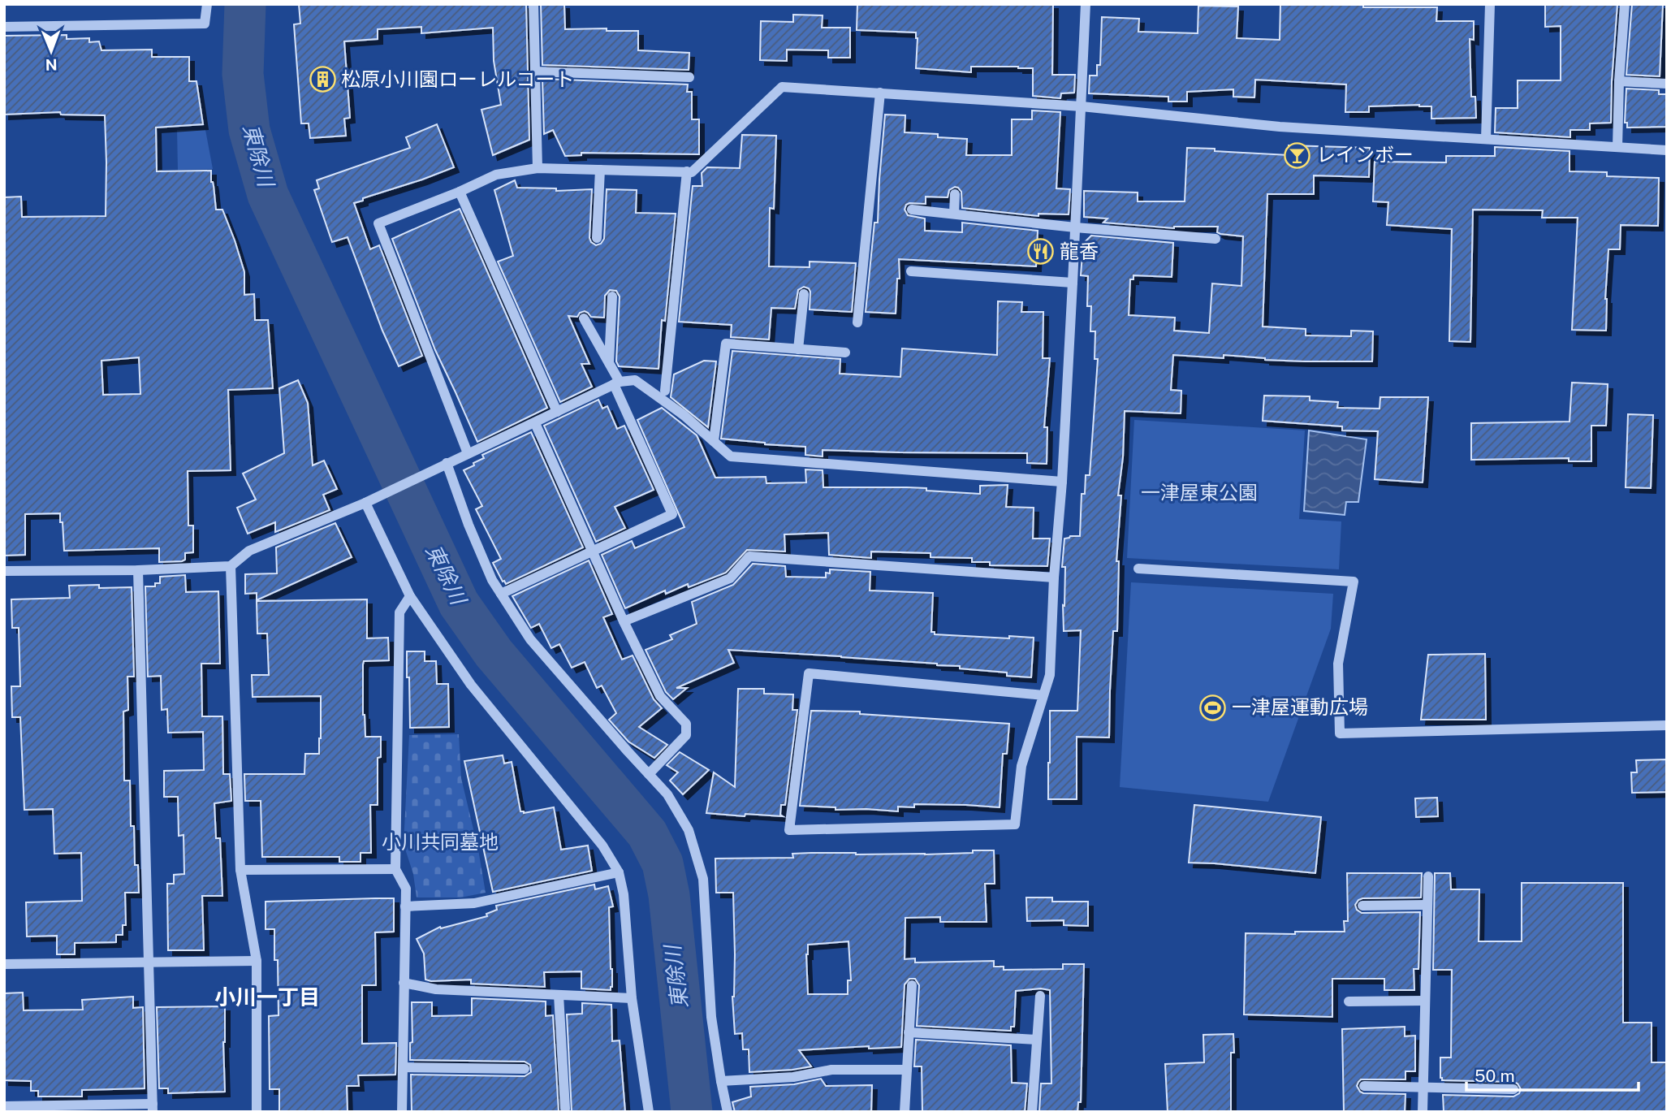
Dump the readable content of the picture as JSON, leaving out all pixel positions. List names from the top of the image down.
{
  "districts": ["小川一丁目"],
  "water": ["東除川"],
  "parks": ["一津屋東公園", "小川共同墓地"],
  "places": {
    "building": ["松原小川園ローレルコート"],
    "bar": ["レインボー"],
    "restaurant": ["龍香"],
    "sports": ["一津屋運動広場"]
  },
  "scale_bar": "50 m",
  "north": "bottom"
}
